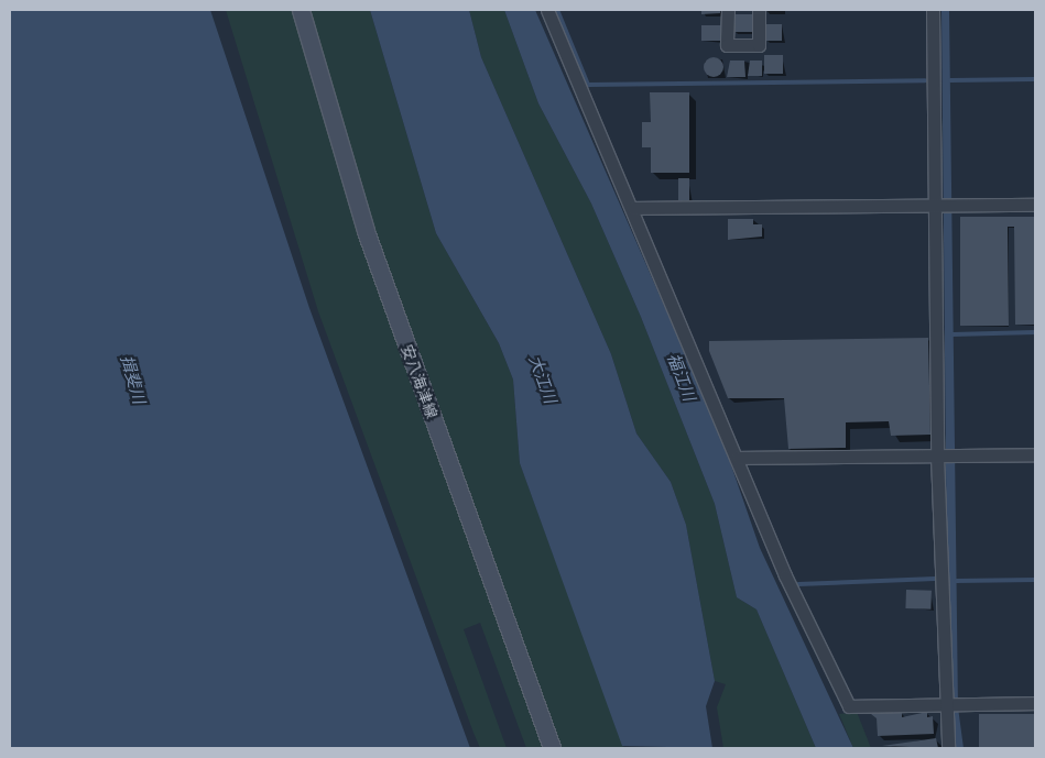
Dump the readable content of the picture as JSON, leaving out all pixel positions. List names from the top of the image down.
{
  "streets": {
    "main road": ["安八海津線"]
  },
  "water": ["福江川", "揖斐川", "大江川"]
}
